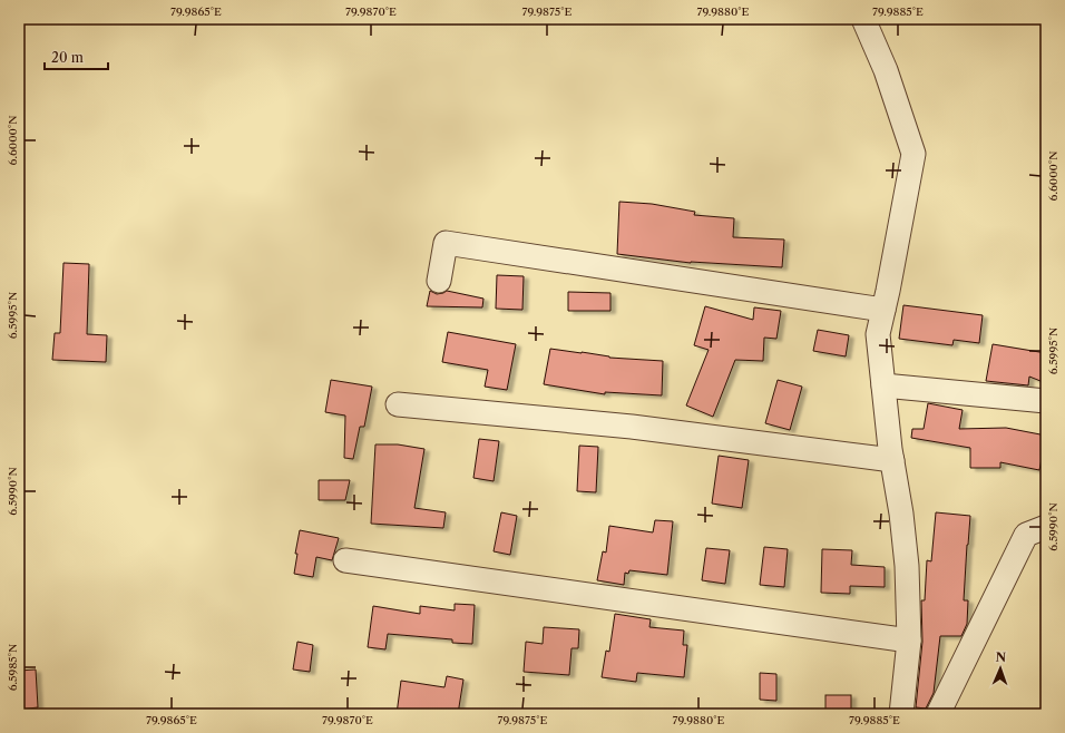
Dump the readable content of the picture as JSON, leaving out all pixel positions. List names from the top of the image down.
{
  "scale_bar": "20 m",
  "north": "top",
  "coordinates": [
    "79.9865°E",
    "79.9870°E",
    "79.9875°E",
    "79.9880°E",
    "79.9885°E",
    "6.6000°N",
    "6.5995°N",
    "6.5990°N",
    "6.5985°N"
  ]
}
